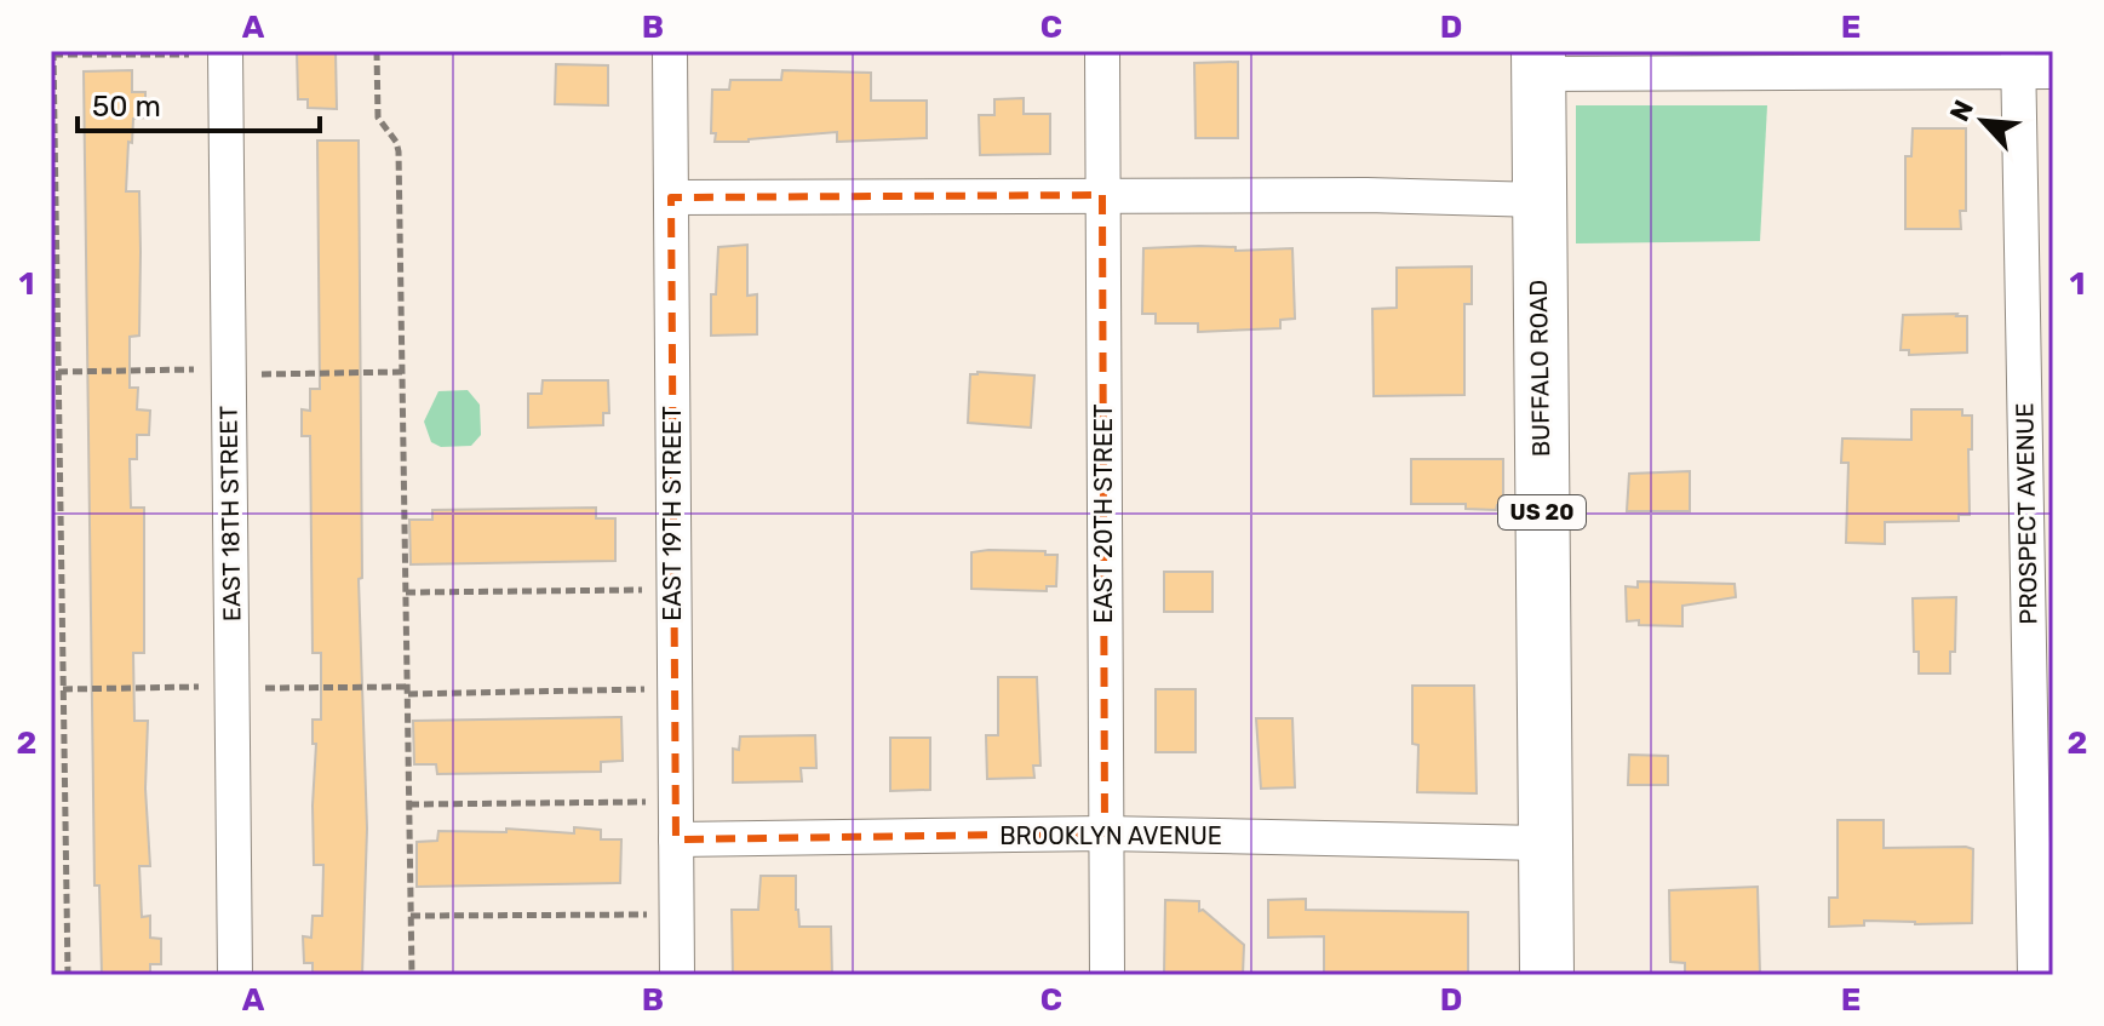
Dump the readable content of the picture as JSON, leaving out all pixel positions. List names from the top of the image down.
{
  "streets": {
    "main road": ["BUFFALO ROAD", "US 20"],
    "street": [
      "EAST 18TH STREET",
      "EAST 19TH STREET",
      "EAST 20TH STREET",
      "PROSPECT AVENUE",
      "BROOKLYN AVENUE"
    ]
  },
  "crossings": [
    ["BUFFALO ROAD", "BROOKLYN AVENUE"],
    ["EAST 19TH STREET", "BROOKLYN AVENUE"],
    ["EAST 20TH STREET", "BROOKLYN AVENUE"]
  ],
  "scale_bar": "50 m",
  "north": "top left",
  "grid": {
    "columns": [
      "A",
      "B",
      "C",
      "D",
      "E"
    ],
    "rows": ["1", "2"]
  }
}
